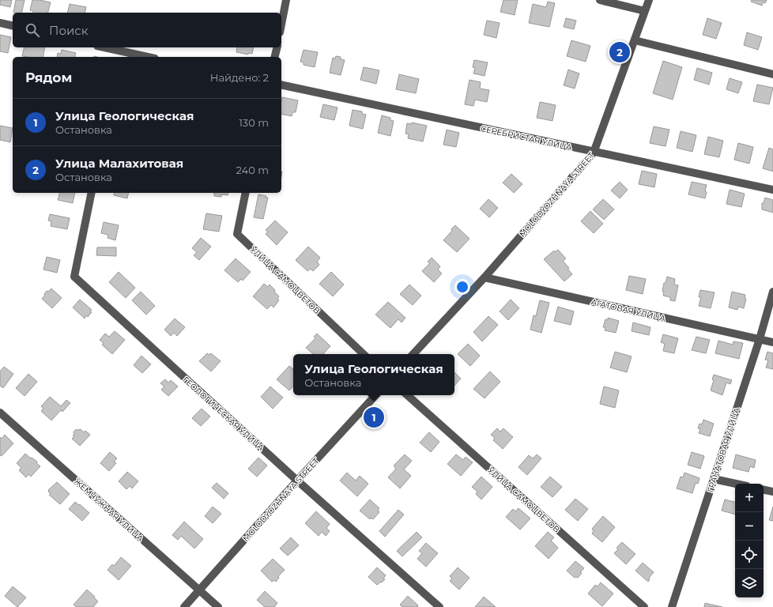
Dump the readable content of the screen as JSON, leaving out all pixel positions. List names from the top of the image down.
{
  "streets": {
    "street": [
      "СЕРЕБРИСТАЯ УЛИЦА",
      "MOLODYOZHNAYA STREET",
      "УЛИЦА САМОЦВЕТОВ",
      "АГАТОВАЯ УЛИЦА",
      "ГЕОЛОГИЧЕСКАЯ УЛИЦА",
      "ГРАНАТОВАЯ УЛИЦА",
      "ЖЕМЧУЖНАЯ УЛИЦА"
    ]
  },
  "crossings": [
    ["СЕРЕБРИСТАЯ УЛИЦА", "MOLODYOZHNAYA STREET"],
    ["MOLODYOZHNAYA STREET", "АГАТОВАЯ УЛИЦА"],
    ["MOLODYOZHNAYA STREET", "ГЕОЛОГИЧЕСКАЯ УЛИЦА"],
    ["MOLODYOZHNAYA STREET", "ЖЕМЧУЖНАЯ УЛИЦА"],
    ["АГАТОВАЯ УЛИЦА", "ГРАНАТОВАЯ УЛИЦА"]
  ],
  "page": {
    "search": "Поиск",
    "pins": ["2", "1"],
    "heading": ["Рядом", "Найдено: 2"],
    "list": [
      {
        "mark": "1",
        "name": "Улица Геологическая",
        "note": "Остановка",
        "value": "130 m"
      },
      {
        "mark": "2",
        "name": "Улица Малахитовая",
        "note": "Остановка",
        "value": "240 m"
      }
    ],
    "popup": ["Улица Геологическая", "Остановка"],
    "map_buttons": ["+", "−"]
  }
}
